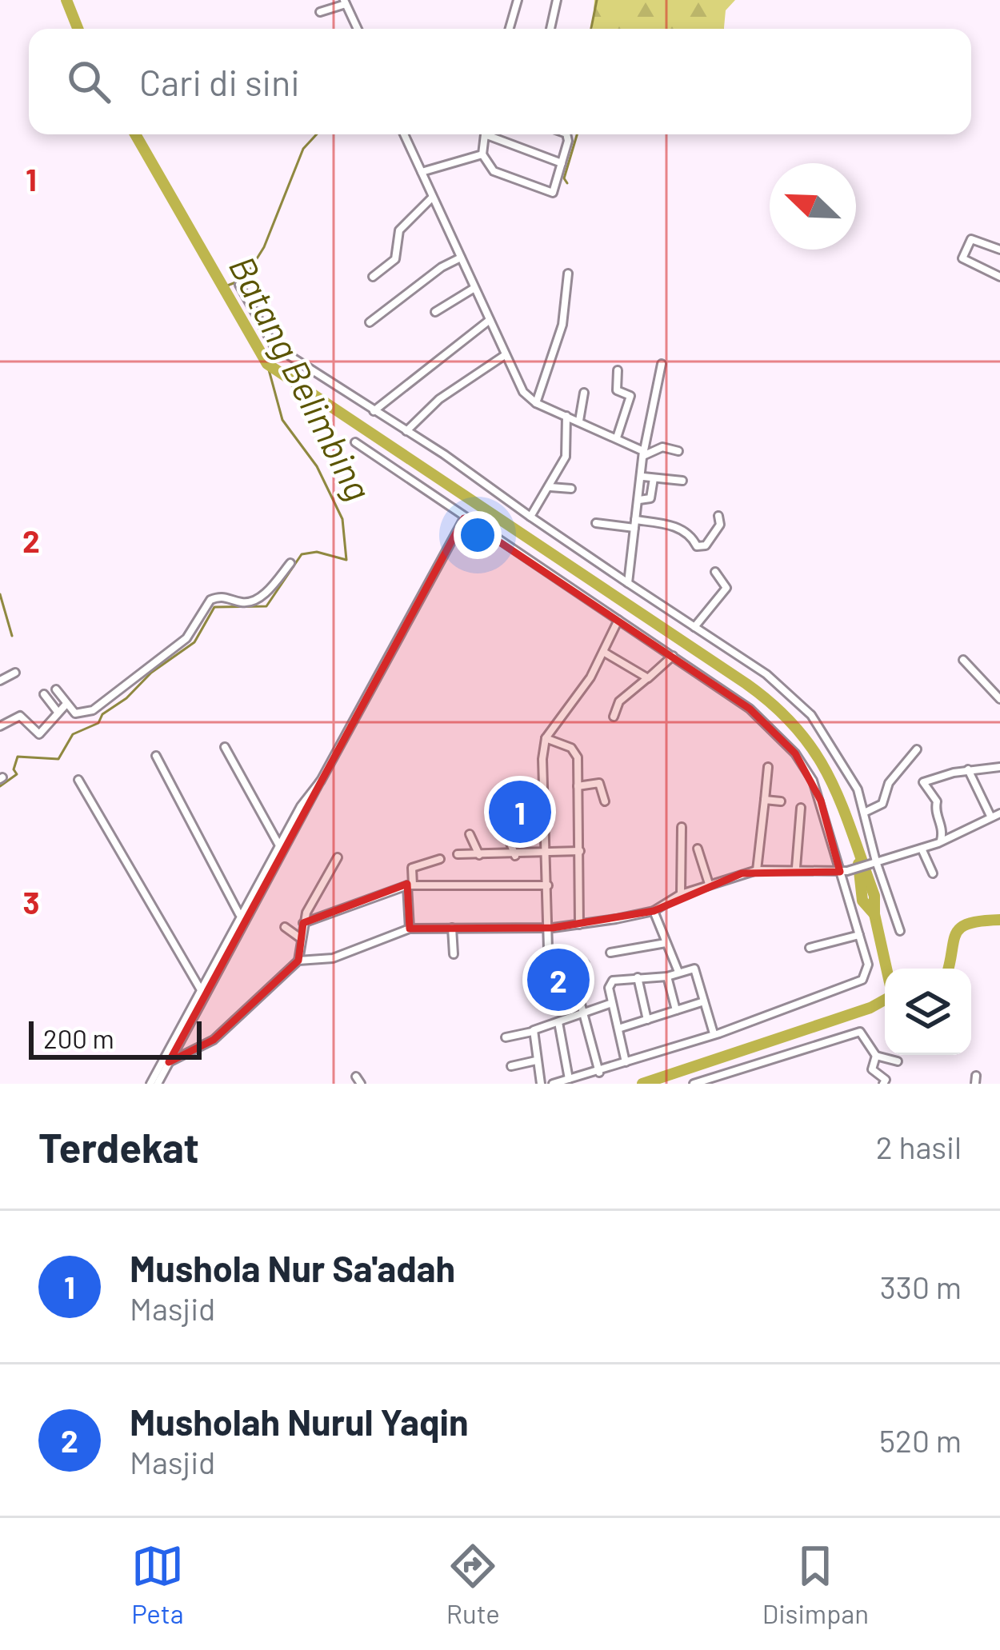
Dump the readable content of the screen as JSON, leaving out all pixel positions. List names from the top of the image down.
{
  "water": ["Batang Belimbing"],
  "scale_bar": "200 m",
  "north": "top left",
  "page": {
    "search": "Cari di sini",
    "pins": ["1", "2"],
    "scale": "200 m",
    "heading": ["Terdekat", "2 hasil"],
    "list": [
      {
        "mark": "1",
        "name": "Mushola Nur Sa'adah",
        "note": "Masjid",
        "value": "330 m"
      },
      {
        "mark": "2",
        "name": "Musholah Nurul Yaqin",
        "note": "Masjid",
        "value": "520 m"
      }
    ],
    "nav": ["Peta", "Rute", "Disimpan"]
  },
  "grid": {
    "rows": ["1", "2", "3"]
  }
}
